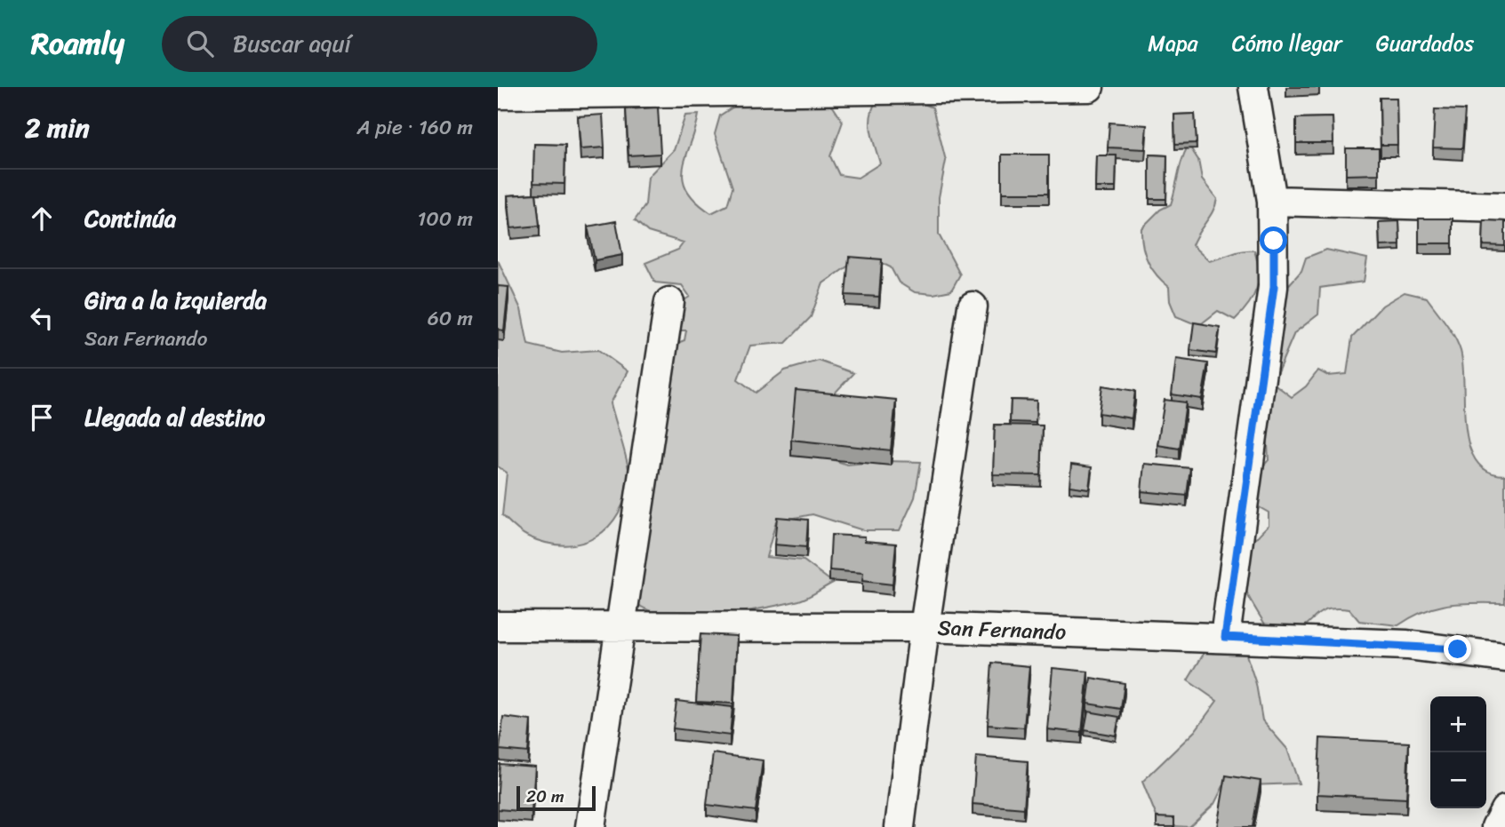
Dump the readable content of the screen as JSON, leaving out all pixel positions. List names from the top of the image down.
{
  "streets": {
    "street": ["San Fernando"]
  },
  "scale_bar": "20 m",
  "page": {
    "header": "Roamly",
    "search": "Buscar aquí",
    "nav": ["Mapa", "Cómo llegar", "Guardados"],
    "heading": ["2 min", "A pie · 160 m"],
    "list": [
      ["Continúa", "100 m"],
      ["Gira a la izquierda", "San Fernando", "60 m"],
      "Llegada al destino"
    ],
    "map_buttons": ["+", "−"],
    "scale": "20 m"
  }
}
